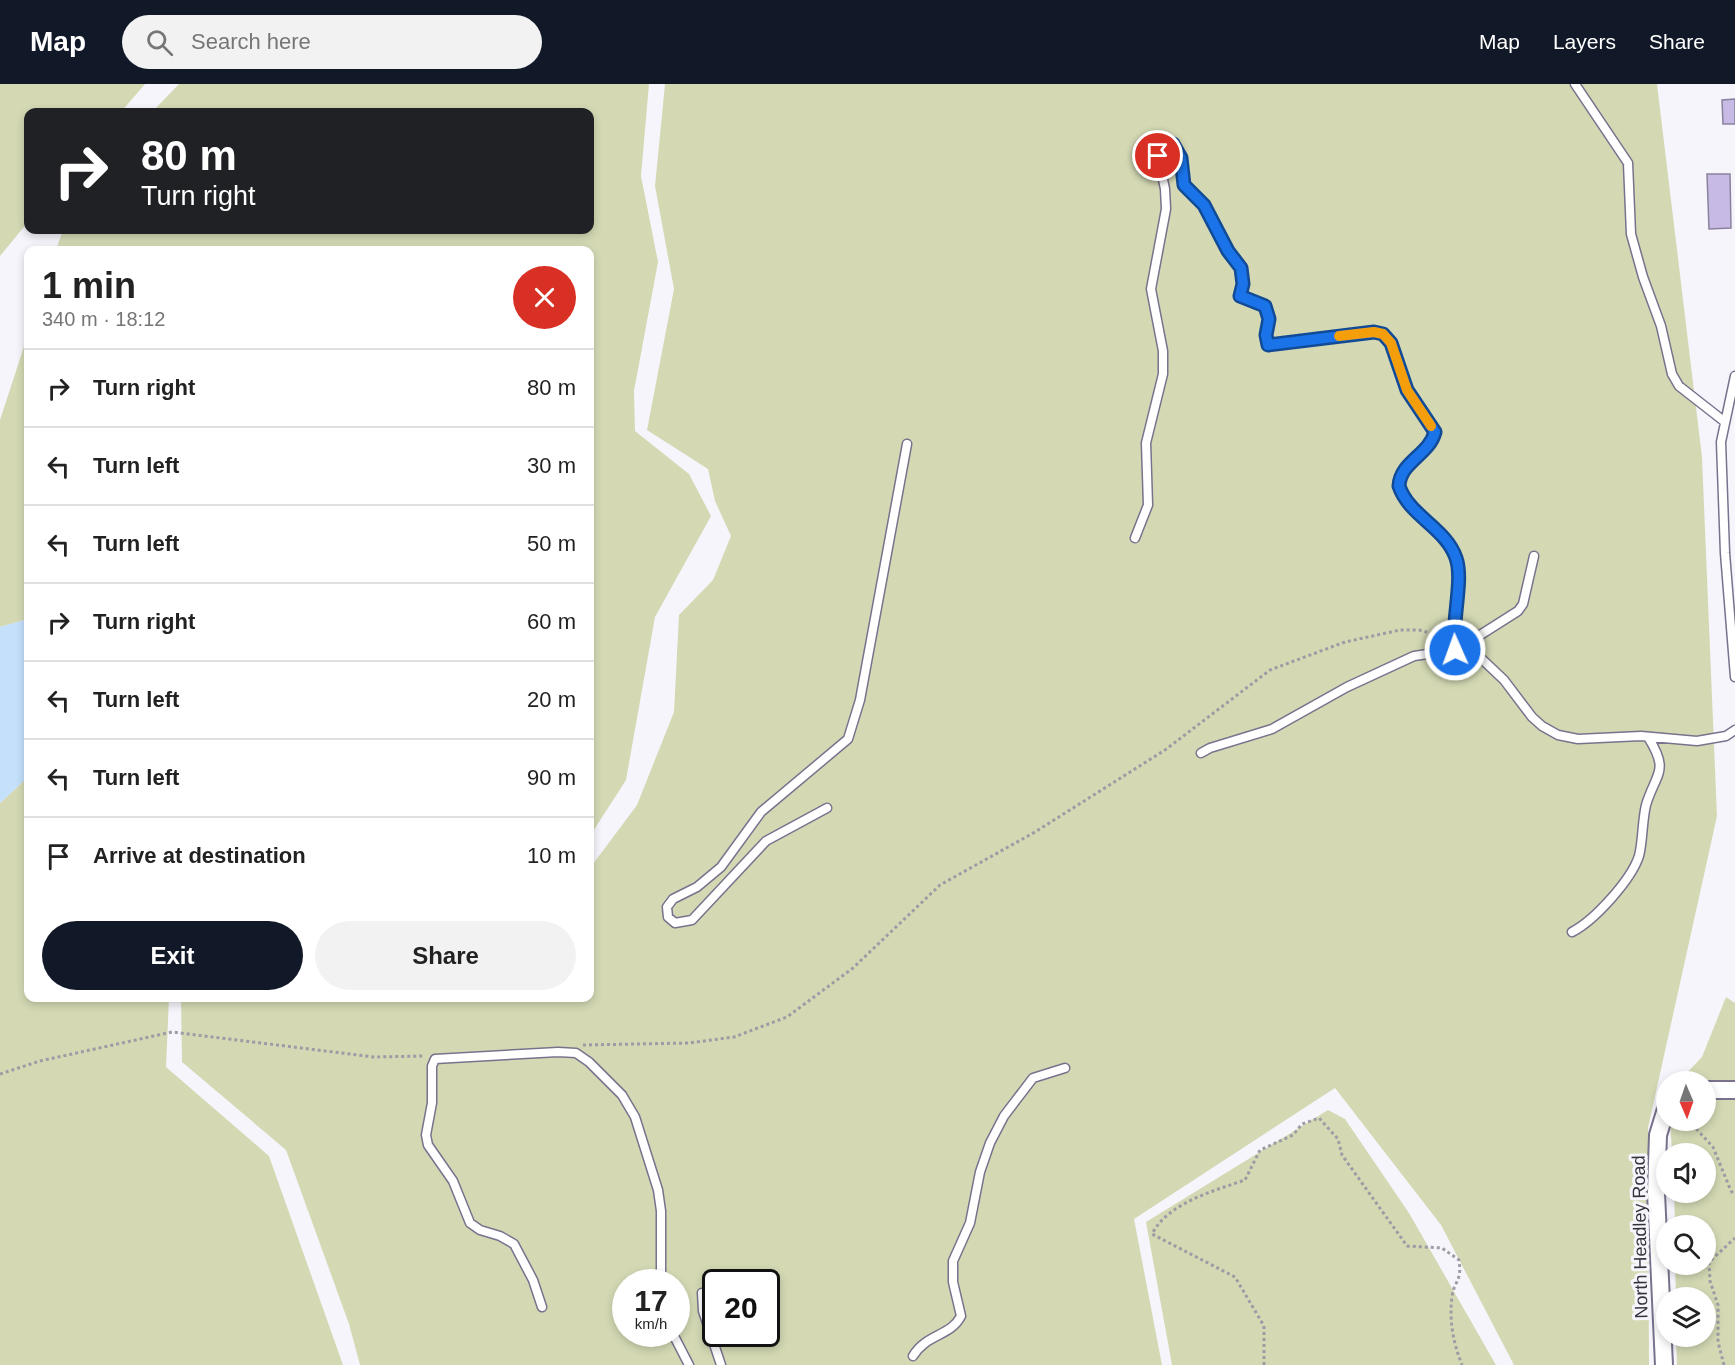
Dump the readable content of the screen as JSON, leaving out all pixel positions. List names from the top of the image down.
{
  "streets": {
    "street": ["North Headley Road"]
  },
  "north": "bottom",
  "page": {
    "header": "Map",
    "search": "Search here",
    "nav": ["Map", "Layers", "Share"],
    "turn": ["80 m", "Turn right"],
    "heading": ["1 min", "340 m · 18:12"],
    "list": [
      {
        "name": "Turn right",
        "value": "80 m"
      },
      {
        "name": "Turn left",
        "value": "30 m"
      },
      {
        "name": "Turn left",
        "value": "50 m"
      },
      {
        "name": "Turn right",
        "value": "60 m"
      },
      {
        "name": "Turn left",
        "value": "20 m"
      },
      {
        "name": "Turn left",
        "value": "90 m"
      },
      {
        "name": "Arrive at destination",
        "value": "10 m"
      }
    ],
    "buttons": ["Exit", "Share"],
    "speed": "17 km/h",
    "limit": "20"
  }
}
